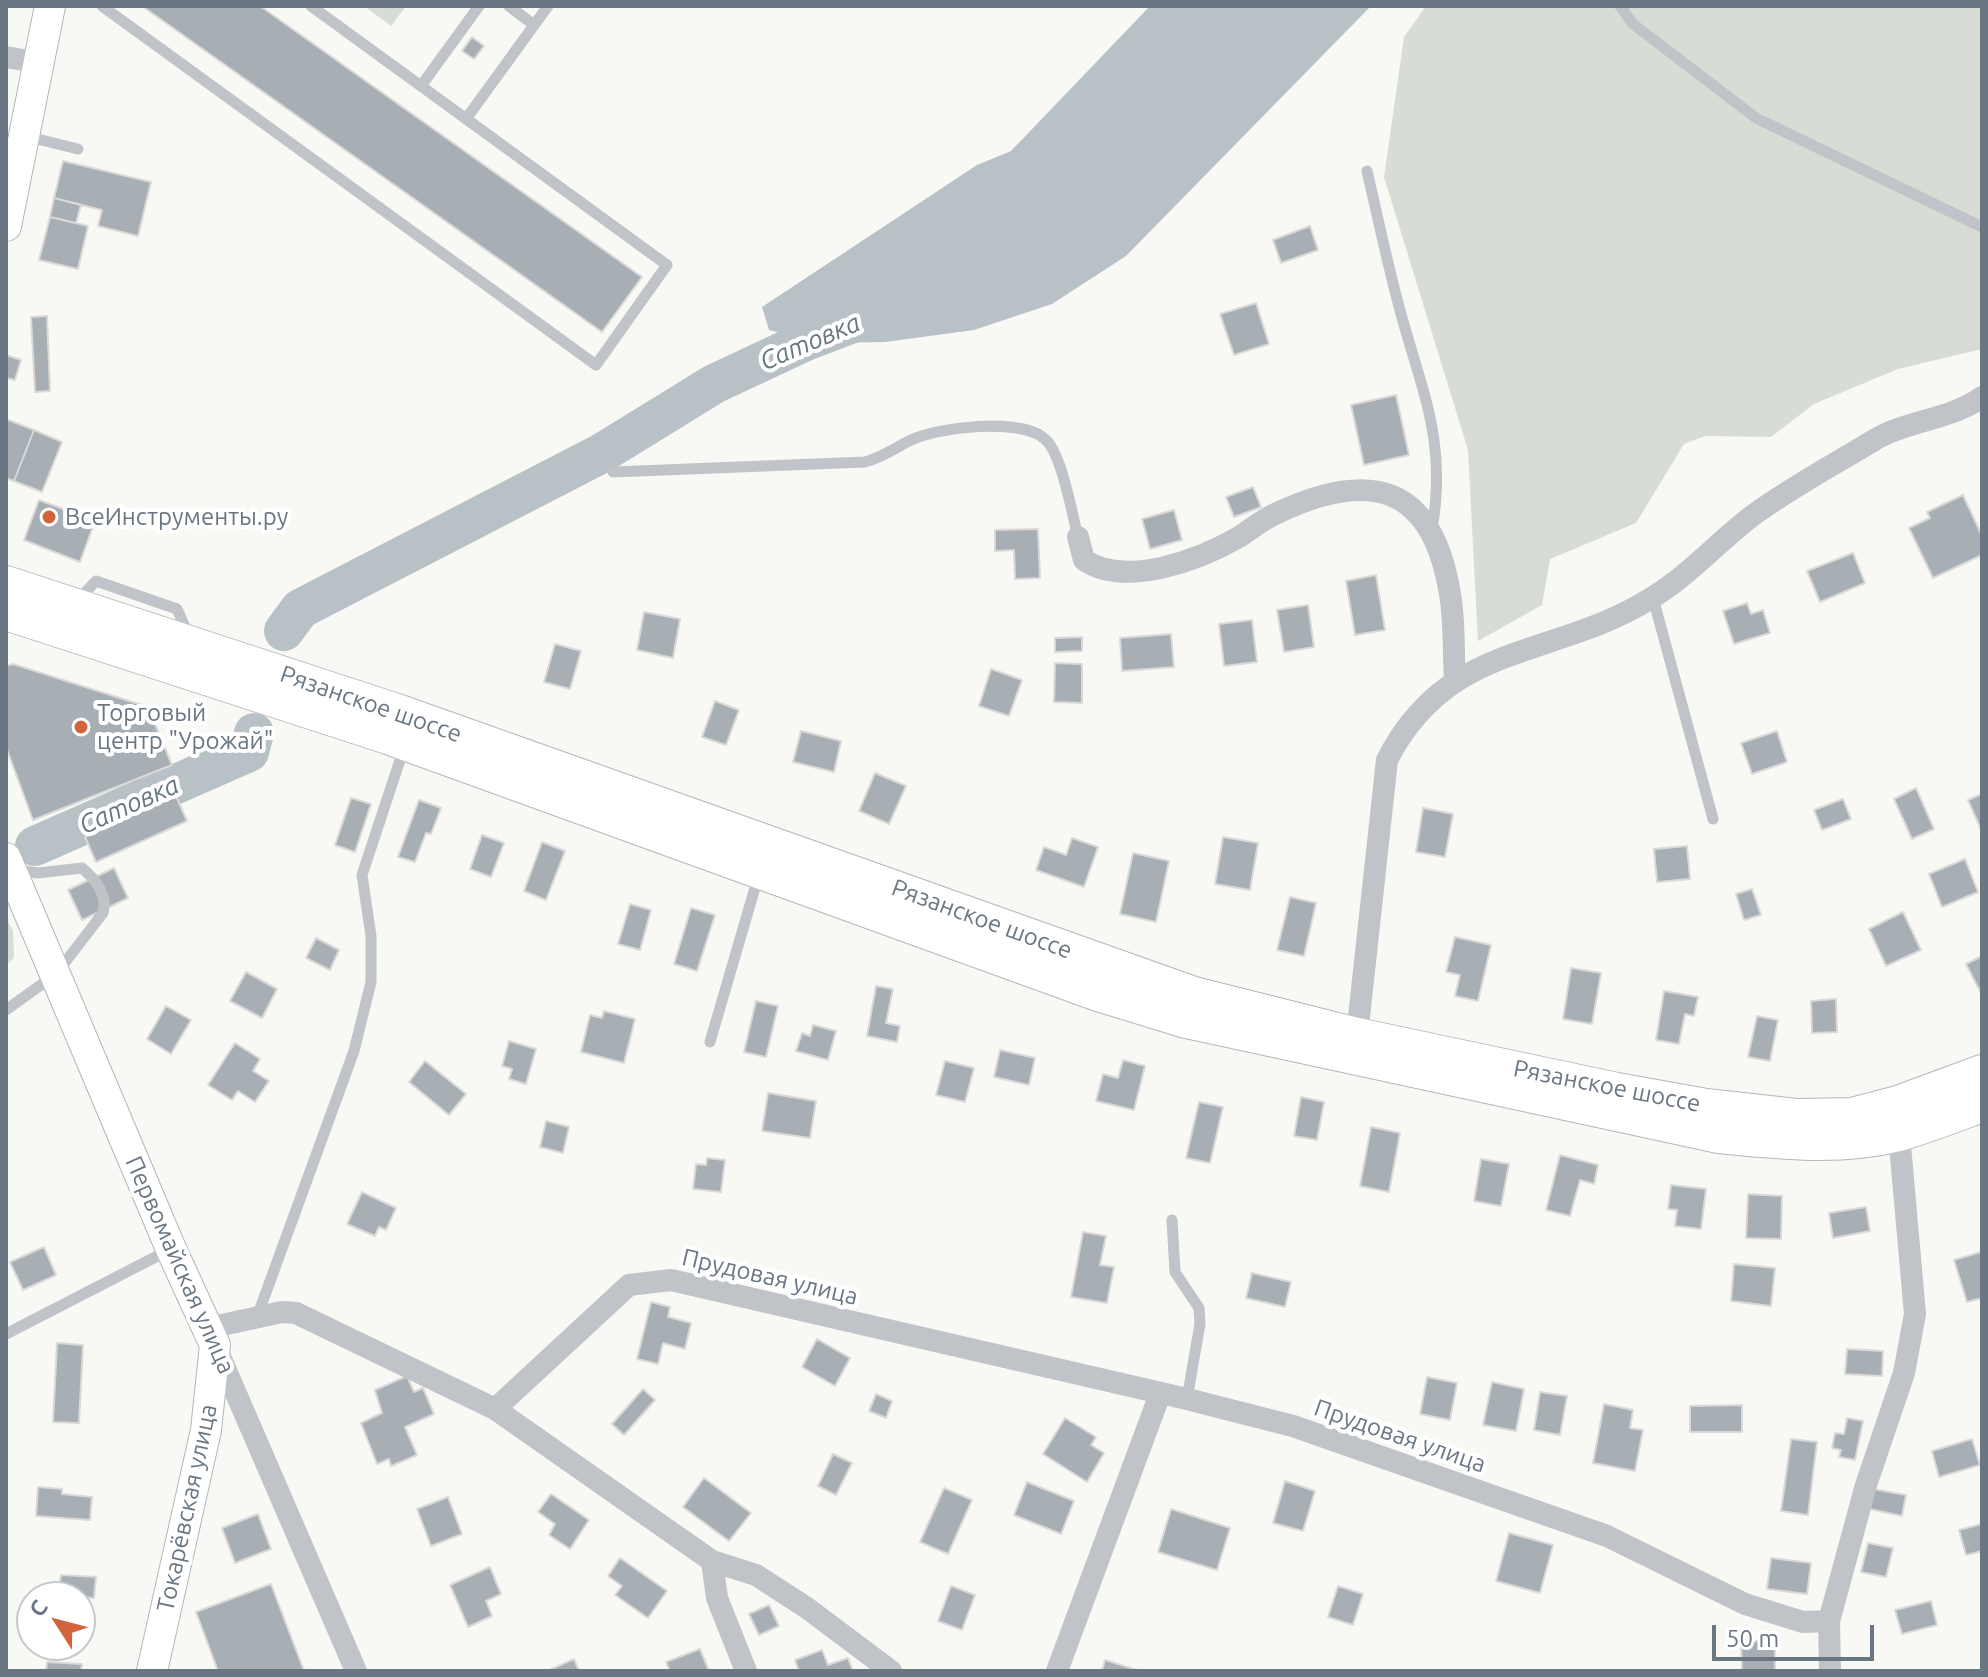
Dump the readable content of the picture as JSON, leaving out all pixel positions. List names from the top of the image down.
{
  "streets": {
    "main road": ["Рязанское шоссе", "Первомайская улица", "Токарёвская улица"],
    "street": ["Прудовая улица"]
  },
  "crossings": [
    ["Первомайская улица", "Токарёвская улица"]
  ],
  "water": ["Сатовка"],
  "places": ["ВсеИнструменты.ру", "Торговый центр \"Урожай\""],
  "scale_bar": "50 m",
  "north": "top left"
}
